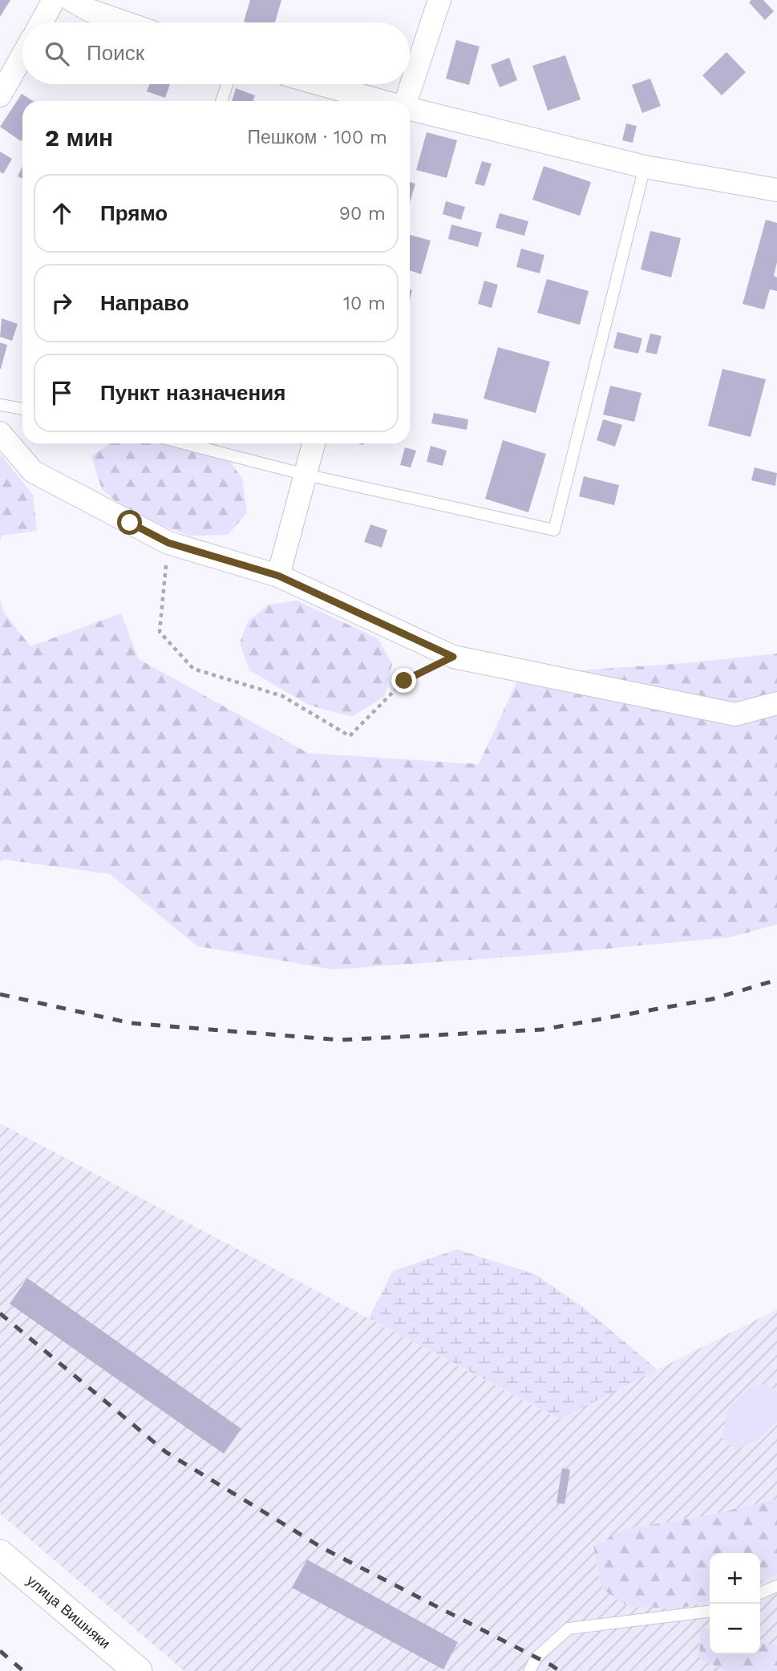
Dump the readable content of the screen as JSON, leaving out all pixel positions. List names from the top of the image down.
{
  "streets": {
    "street": ["улица Вишняки"]
  },
  "page": {
    "search": "Поиск",
    "heading": ["2 мин", "Пешком · 100 m"],
    "list": [
      ["Прямо", "90 m"],
      ["Направо", "10 m"],
      "Пункт назначения"
    ],
    "map_buttons": ["+", "−"]
  }
}
